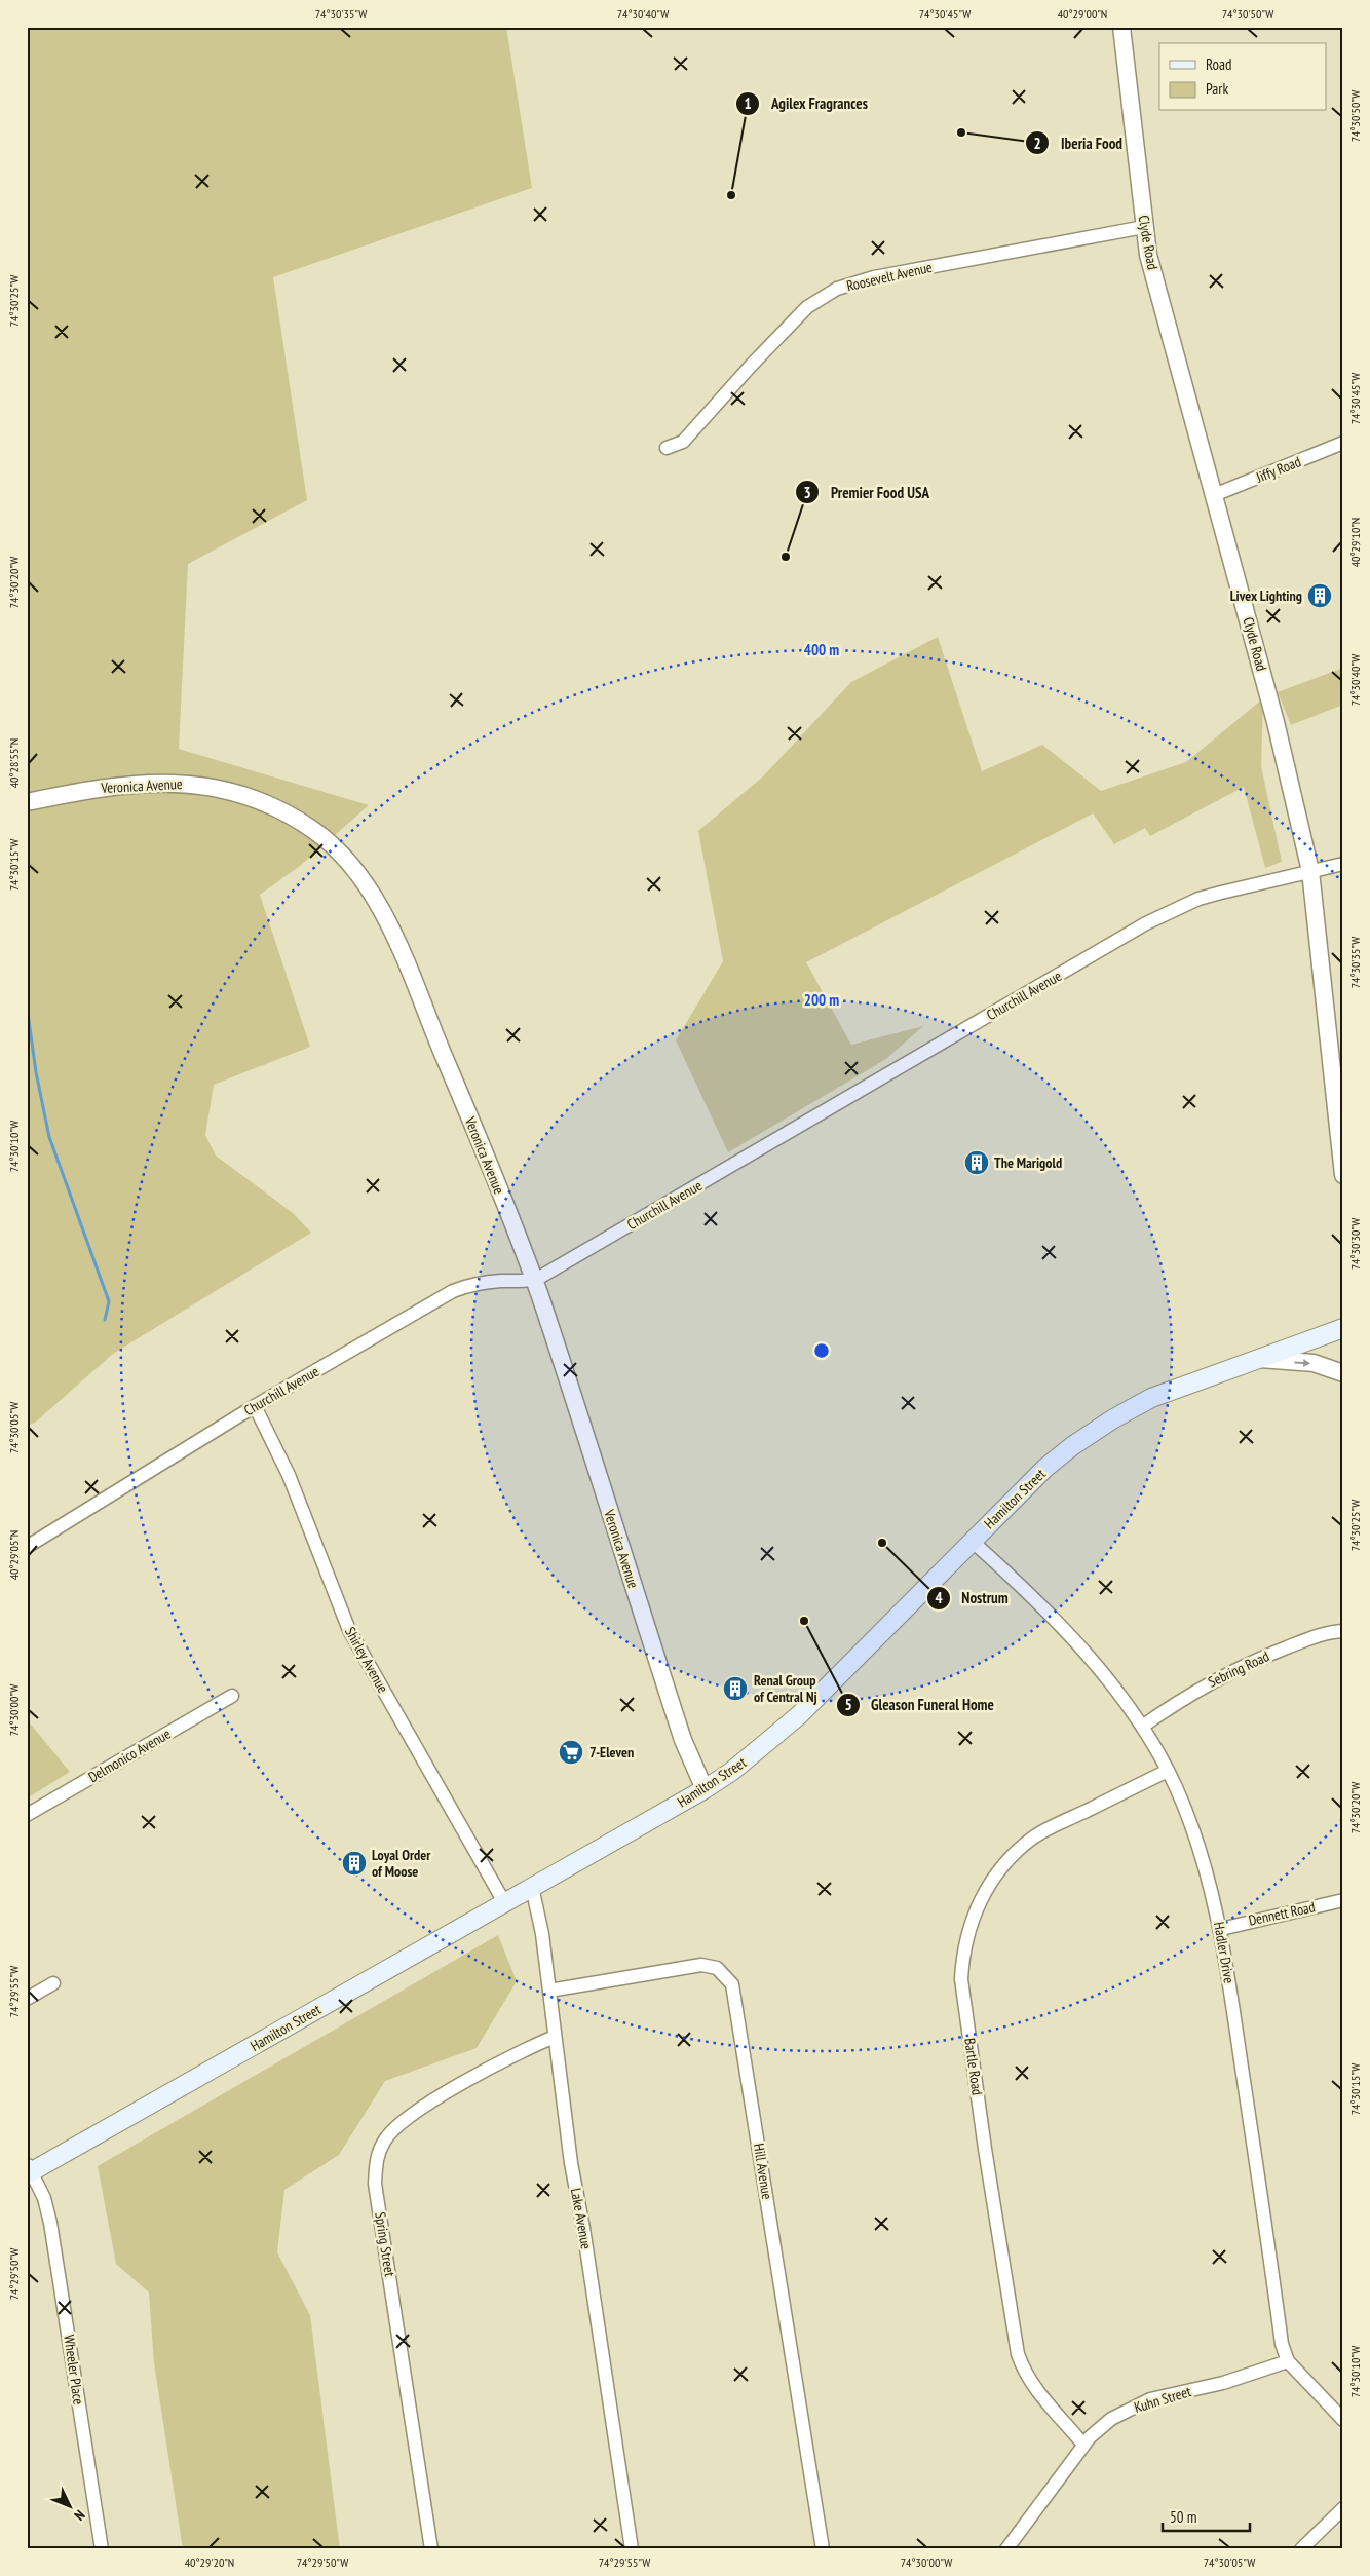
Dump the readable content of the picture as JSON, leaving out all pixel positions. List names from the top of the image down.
{
  "streets": {
    "main road": ["Hamilton Street"],
    "street": [
      "Clyde Road",
      "Roosevelt Avenue",
      "Jiffy Road",
      "Veronica Avenue",
      "Churchill Avenue",
      "Shirley Avenue",
      "Sebring Road",
      "Delmonico Avenue",
      "Dennett Road",
      "Hadler Drive",
      "Bartle Road",
      "Hill Avenue",
      "Lake Avenue",
      "Spring Street",
      "Wheeler Place",
      "Kuhn Street"
    ]
  },
  "crossings": [
    ["Clyde Road", "Roosevelt Avenue"],
    ["Clyde Road", "Jiffy Road"],
    ["Clyde Road", "Churchill Avenue"],
    ["Veronica Avenue", "Churchill Avenue"],
    ["Veronica Avenue", "Hamilton Street"],
    ["Churchill Avenue", "Shirley Avenue"],
    ["Hamilton Street", "Shirley Avenue"],
    ["Hamilton Street", "Hadler Drive"],
    ["Hamilton Street", "Lake Avenue"],
    ["Hamilton Street", "Wheeler Place"],
    ["Sebring Road", "Hadler Drive"],
    ["Dennett Road", "Hadler Drive"],
    ["Hadler Drive", "Bartle Road"],
    ["Hadler Drive", "Kuhn Street"],
    ["Bartle Road", "Kuhn Street"],
    ["Hill Avenue", "Lake Avenue"],
    ["Lake Avenue", "Spring Street"]
  ],
  "places": {
    "other": [
      "Iberia Food",
      "Agilex Fragrances",
      "Premier Food USA",
      "Nostrum",
      "Gleason Funeral Home"
    ],
    "building": [
      "Livex Lighting",
      "The Marigold",
      "Renal Group of Central Nj",
      "Loyal Order of Moose"
    ],
    "supermarket": ["7-Eleven"]
  },
  "legend": ["Road", "Park"],
  "scale_bar": "50 m",
  "north": "bottom right",
  "coordinates": [
    "74°30'35\"W",
    "74°30'40\"W",
    "74°30'45\"W",
    "40°29'00\"N",
    "74°30'50\"W",
    "74°30'25\"W",
    "40°29'10\"N",
    "74°30'20\"W",
    "40°28'55\"N",
    "74°30'15\"W",
    "74°30'10\"W",
    "74°30'30\"W",
    "74°30'05\"W",
    "40°29'05\"N",
    "74°30'00\"W",
    "74°29'55\"W",
    "74°29'50\"W",
    "40°29'20\"N"
  ],
  "rings": ["400 m", "200 m"]
}
